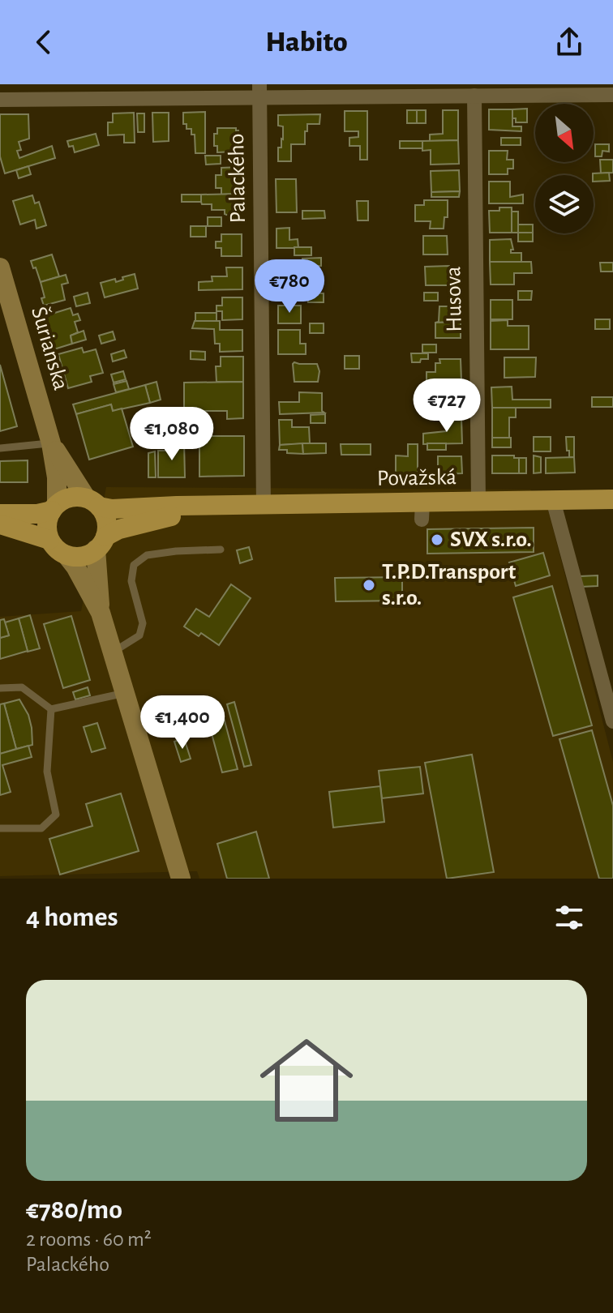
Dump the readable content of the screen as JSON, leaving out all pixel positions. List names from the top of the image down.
{
  "streets": {
    "main road": ["Považská"],
    "street": ["Palackého", "Husova", "Šurianska"]
  },
  "crossings": [
    ["Palackého", "Považská"],
    ["Husova", "Považská"],
    ["Šurianska", "Považská"]
  ],
  "places": ["SVX s.r.o.", "T.P.D.Transport s.r.o."],
  "north": "bottom right",
  "page": {
    "header": "Habito",
    "price": [
      "€780",
      "€727",
      "€1,080",
      "€1,400"
    ],
    "heading": "4 homes",
    "list": [
      {
        "name": "€780/mo",
        "note": "2 rooms · 60 m² · Palackého"
      }
    ]
  }
}
